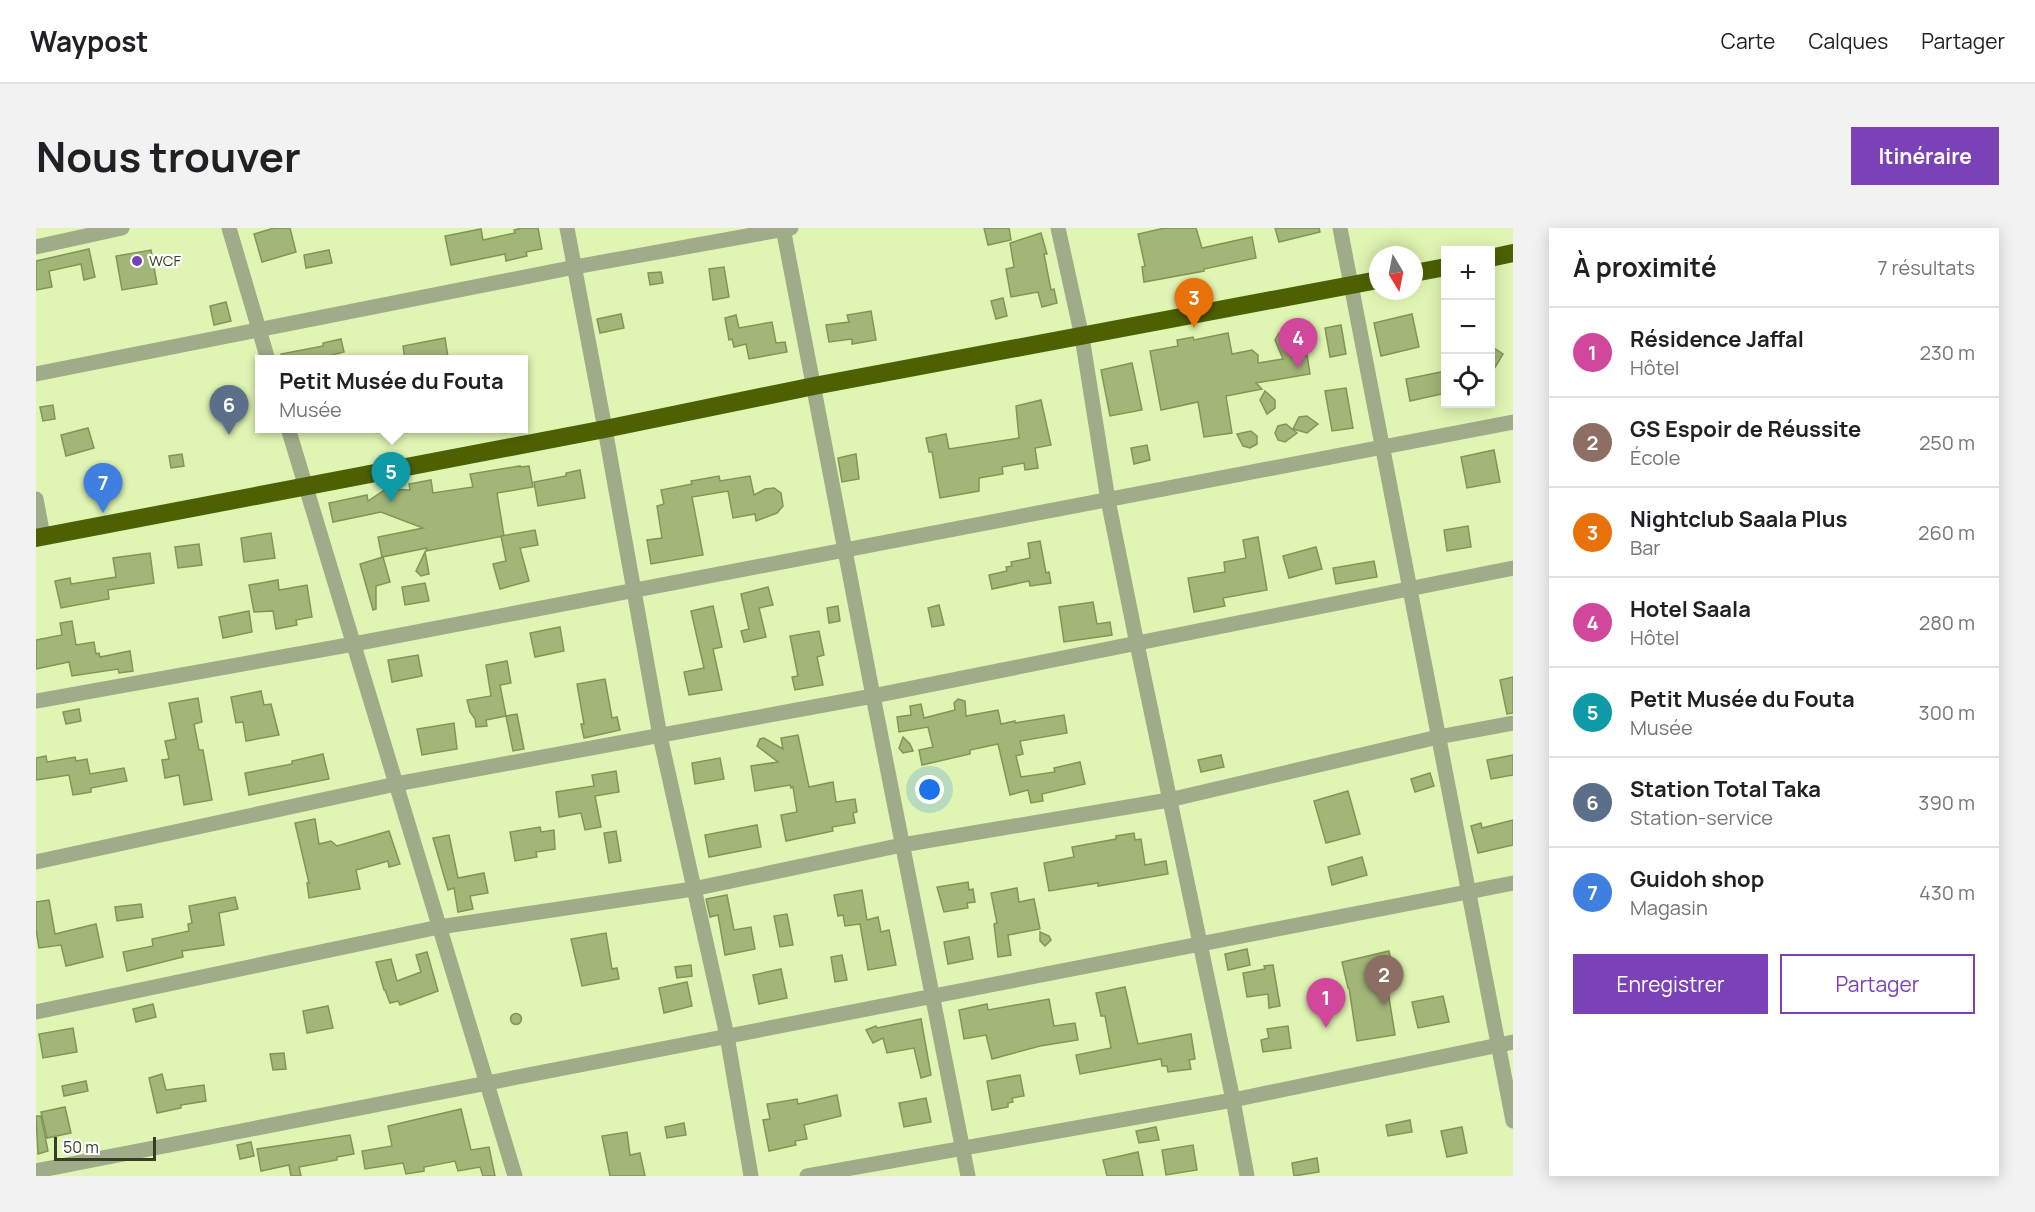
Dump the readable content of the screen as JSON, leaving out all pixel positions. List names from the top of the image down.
{
  "places": ["WCF"],
  "scale_bar": "50 m",
  "north": "bottom",
  "page": {
    "header": "Waypost",
    "nav": ["Carte", "Calques", "Partager"],
    "title": "Nous trouver",
    "buttons": [
      "Itinéraire",
      ["Enregistrer", "Partager"]
    ],
    "heading": ["À proximité", "7 résultats"],
    "map_buttons": ["+", "−"],
    "pins": [
      "3",
      "4",
      "6",
      "5",
      "7",
      "2",
      "1"
    ],
    "list": [
      {
        "mark": "1",
        "name": "Résidence Jaffal",
        "note": "Hôtel",
        "value": "230 m"
      },
      {
        "mark": "2",
        "name": "GS Espoir de Réussite",
        "note": "École",
        "value": "250 m"
      },
      {
        "mark": "3",
        "name": "Nightclub Saala Plus",
        "note": "Bar",
        "value": "260 m"
      },
      {
        "mark": "4",
        "name": "Hotel Saala",
        "note": "Hôtel",
        "value": "280 m"
      },
      {
        "mark": "5",
        "name": "Petit Musée du Fouta",
        "note": "Musée",
        "value": "300 m"
      },
      {
        "mark": "6",
        "name": "Station Total Taka",
        "note": "Station-service",
        "value": "390 m"
      },
      {
        "mark": "7",
        "name": "Guidoh shop",
        "note": "Magasin",
        "value": "430 m"
      }
    ],
    "popup": ["Petit Musée du Fouta", "Musée"],
    "scale": "50 m"
  }
}
